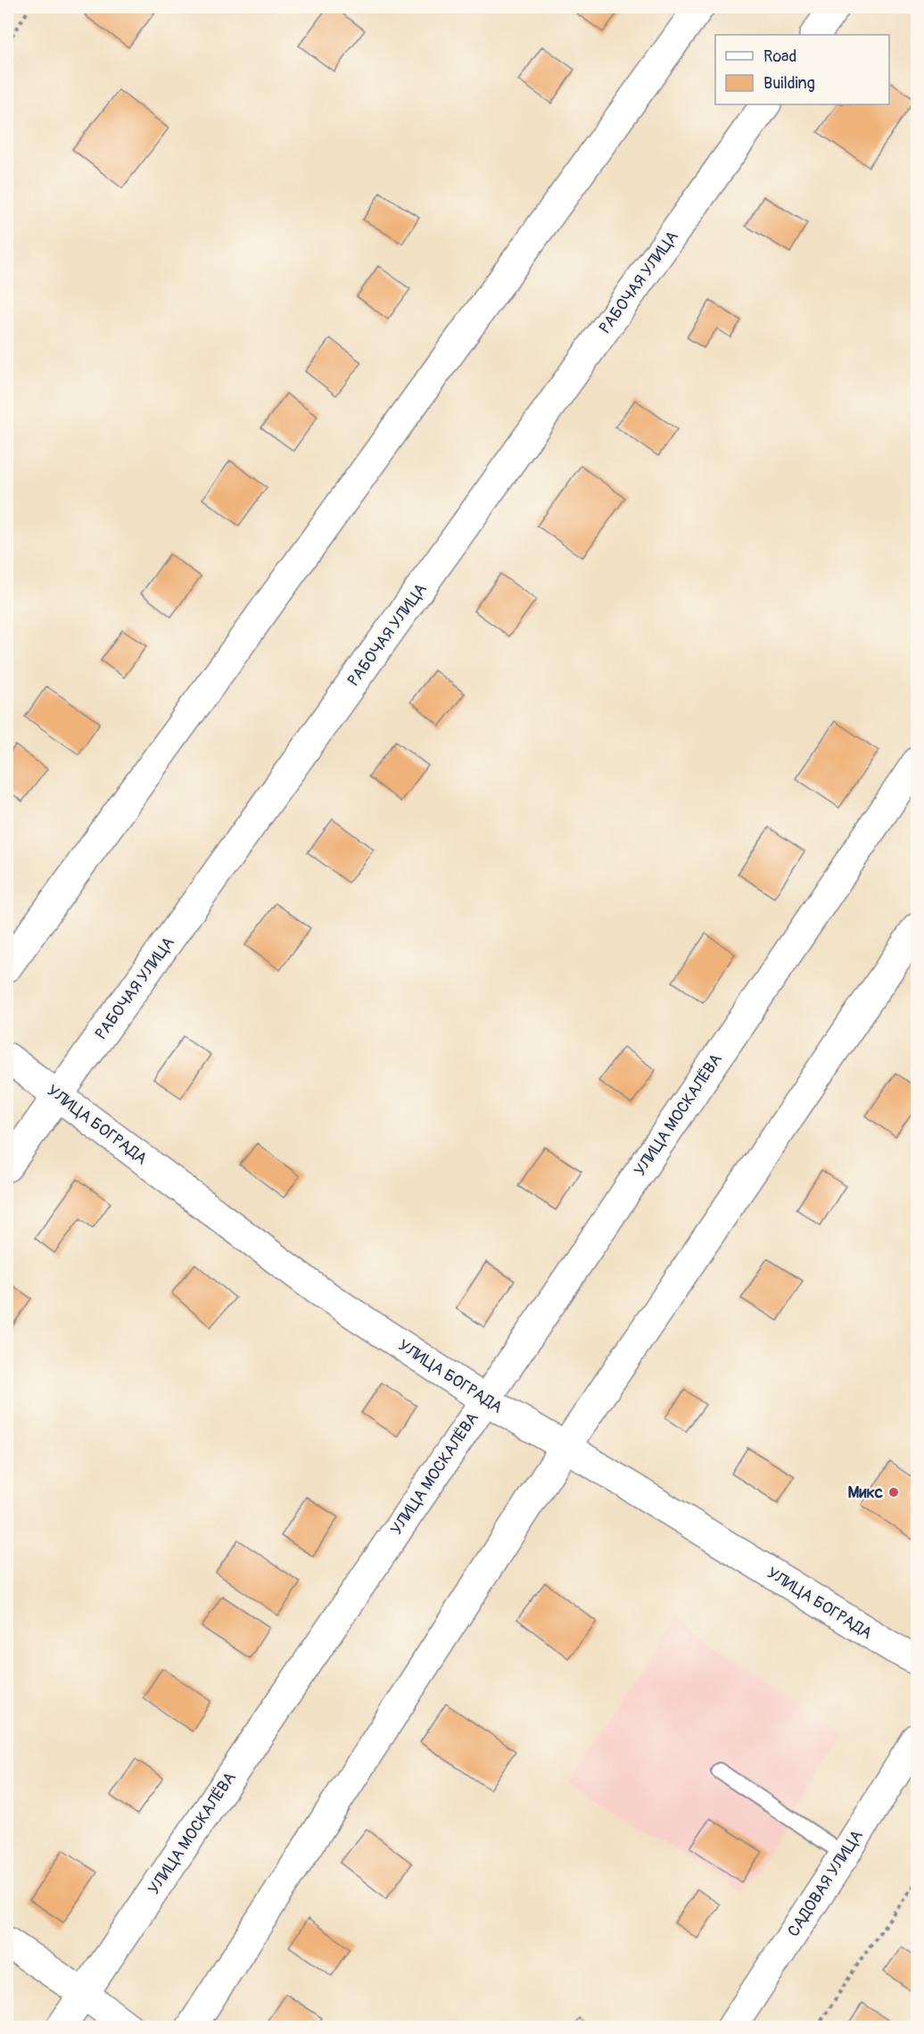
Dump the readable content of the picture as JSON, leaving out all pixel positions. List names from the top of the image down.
{
  "streets": {
    "street": [
      "РАБОЧАЯ УЛИЦА",
      "УЛИЦА МОСКАЛЁВА",
      "УЛИЦА БОГРАДА",
      "САДОВАЯ УЛИЦА"
    ]
  },
  "crossings": [
    ["РАБОЧАЯ УЛИЦА", "УЛИЦА БОГРАДА"],
    ["УЛИЦА МОСКАЛЁВА", "УЛИЦА БОГРАДА"]
  ],
  "places": ["Микс"],
  "legend": ["Road", "Building"]
}
